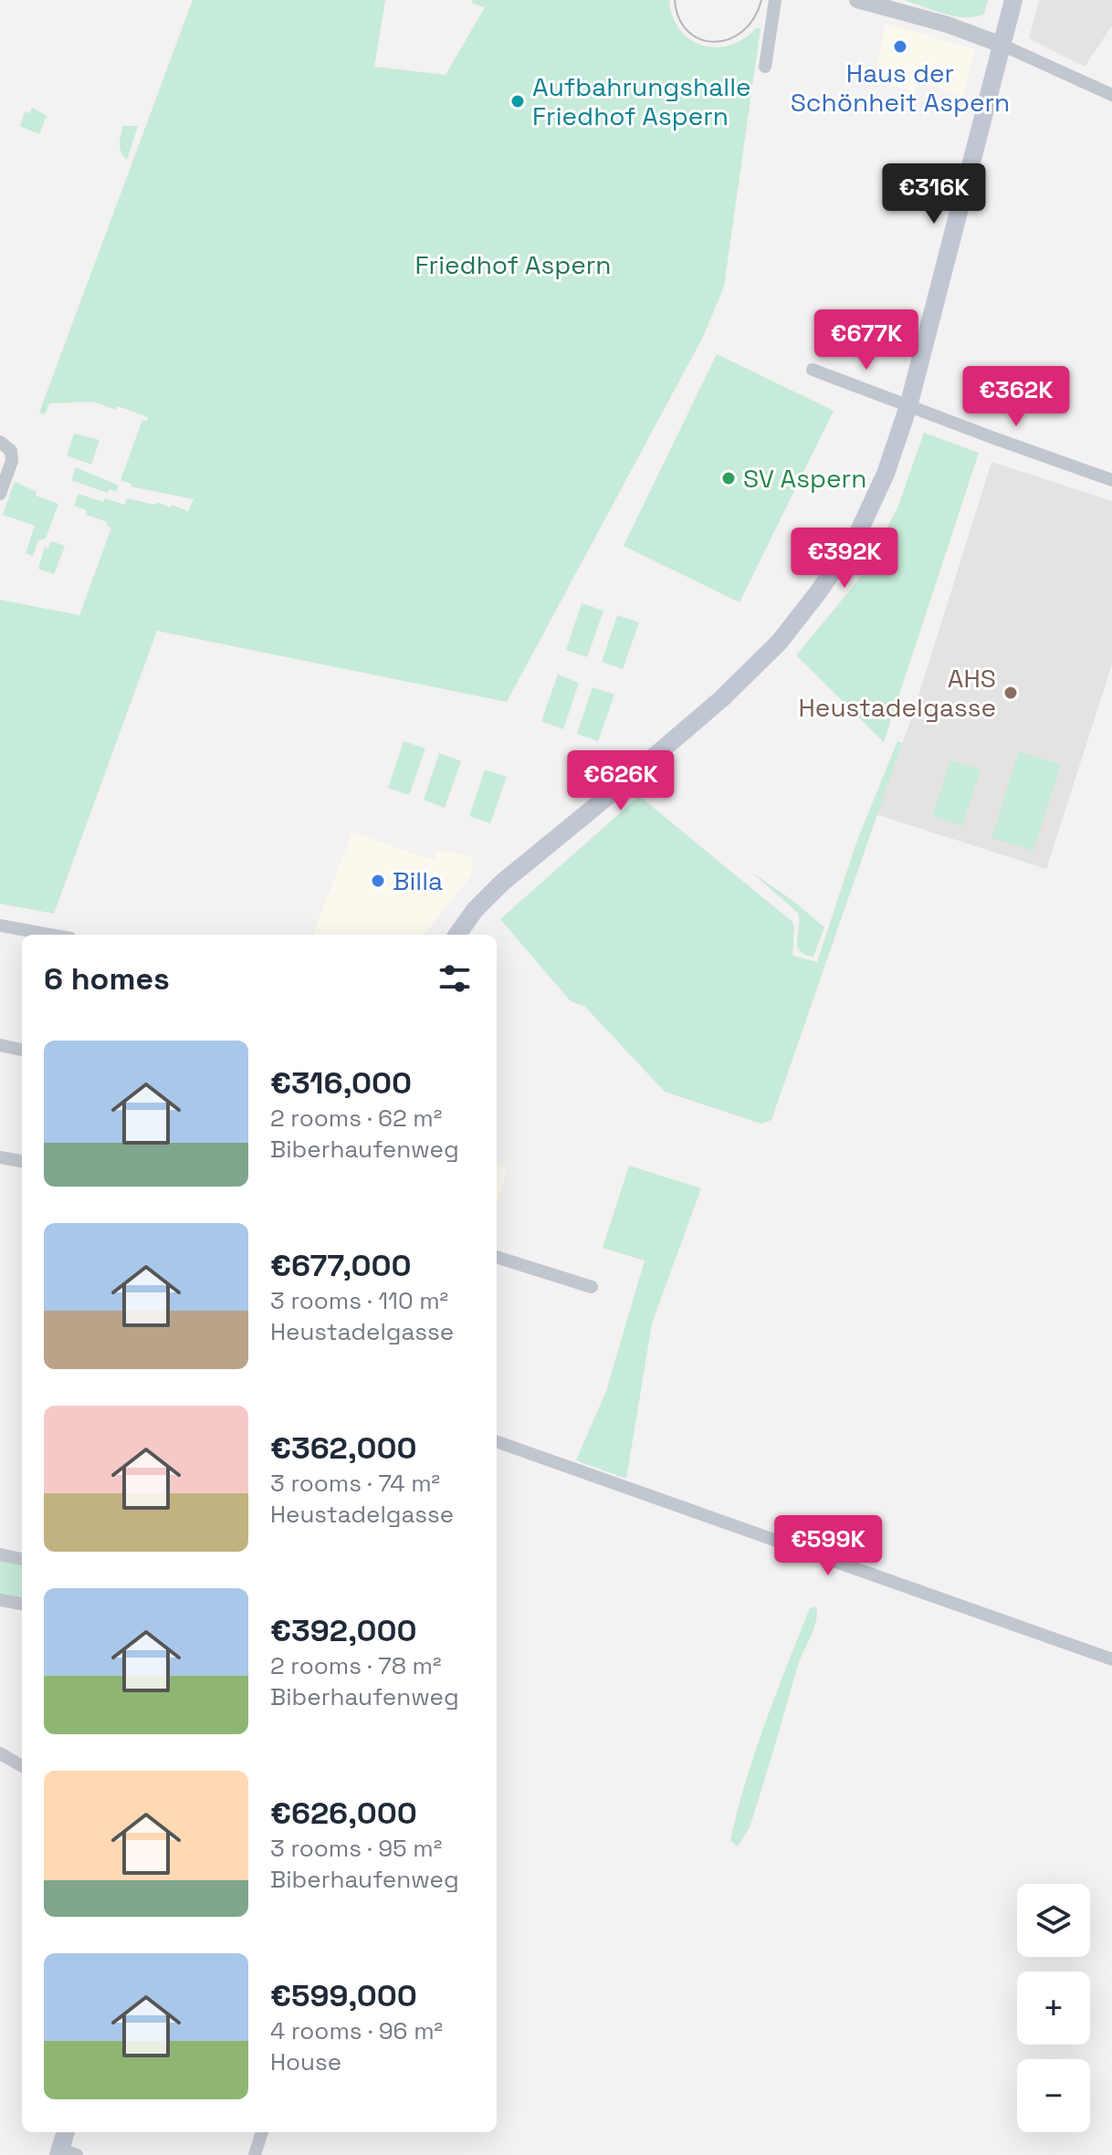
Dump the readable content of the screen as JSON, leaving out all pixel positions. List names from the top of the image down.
{
  "parks": ["Friedhof Aspern"],
  "places": [
    "Haus der Schönheit Aspern",
    "Aufbahrungshalle Friedhof Aspern",
    "SV Aspern",
    "AHS Heustadelgasse",
    "Billa"
  ],
  "page": {
    "price": [
      "€316K",
      "€677K",
      "€362K",
      "€392K",
      "€626K",
      "€599K"
    ],
    "heading": "6 homes",
    "list": [
      {
        "name": "€316,000",
        "note": "2 rooms · 62 m² · Biberhaufenweg"
      },
      {
        "name": "€677,000",
        "note": "3 rooms · 110 m² · Heustadelgasse"
      },
      {
        "name": "€362,000",
        "note": "3 rooms · 74 m² · Heustadelgasse"
      },
      {
        "name": "€392,000",
        "note": "2 rooms · 78 m² · Biberhaufenweg"
      },
      {
        "name": "€626,000",
        "note": "3 rooms · 95 m² · Biberhaufenweg"
      },
      {
        "name": "€599,000",
        "note": "4 rooms · 96 m² · House"
      }
    ],
    "map_buttons": ["+", "−"]
  }
}
